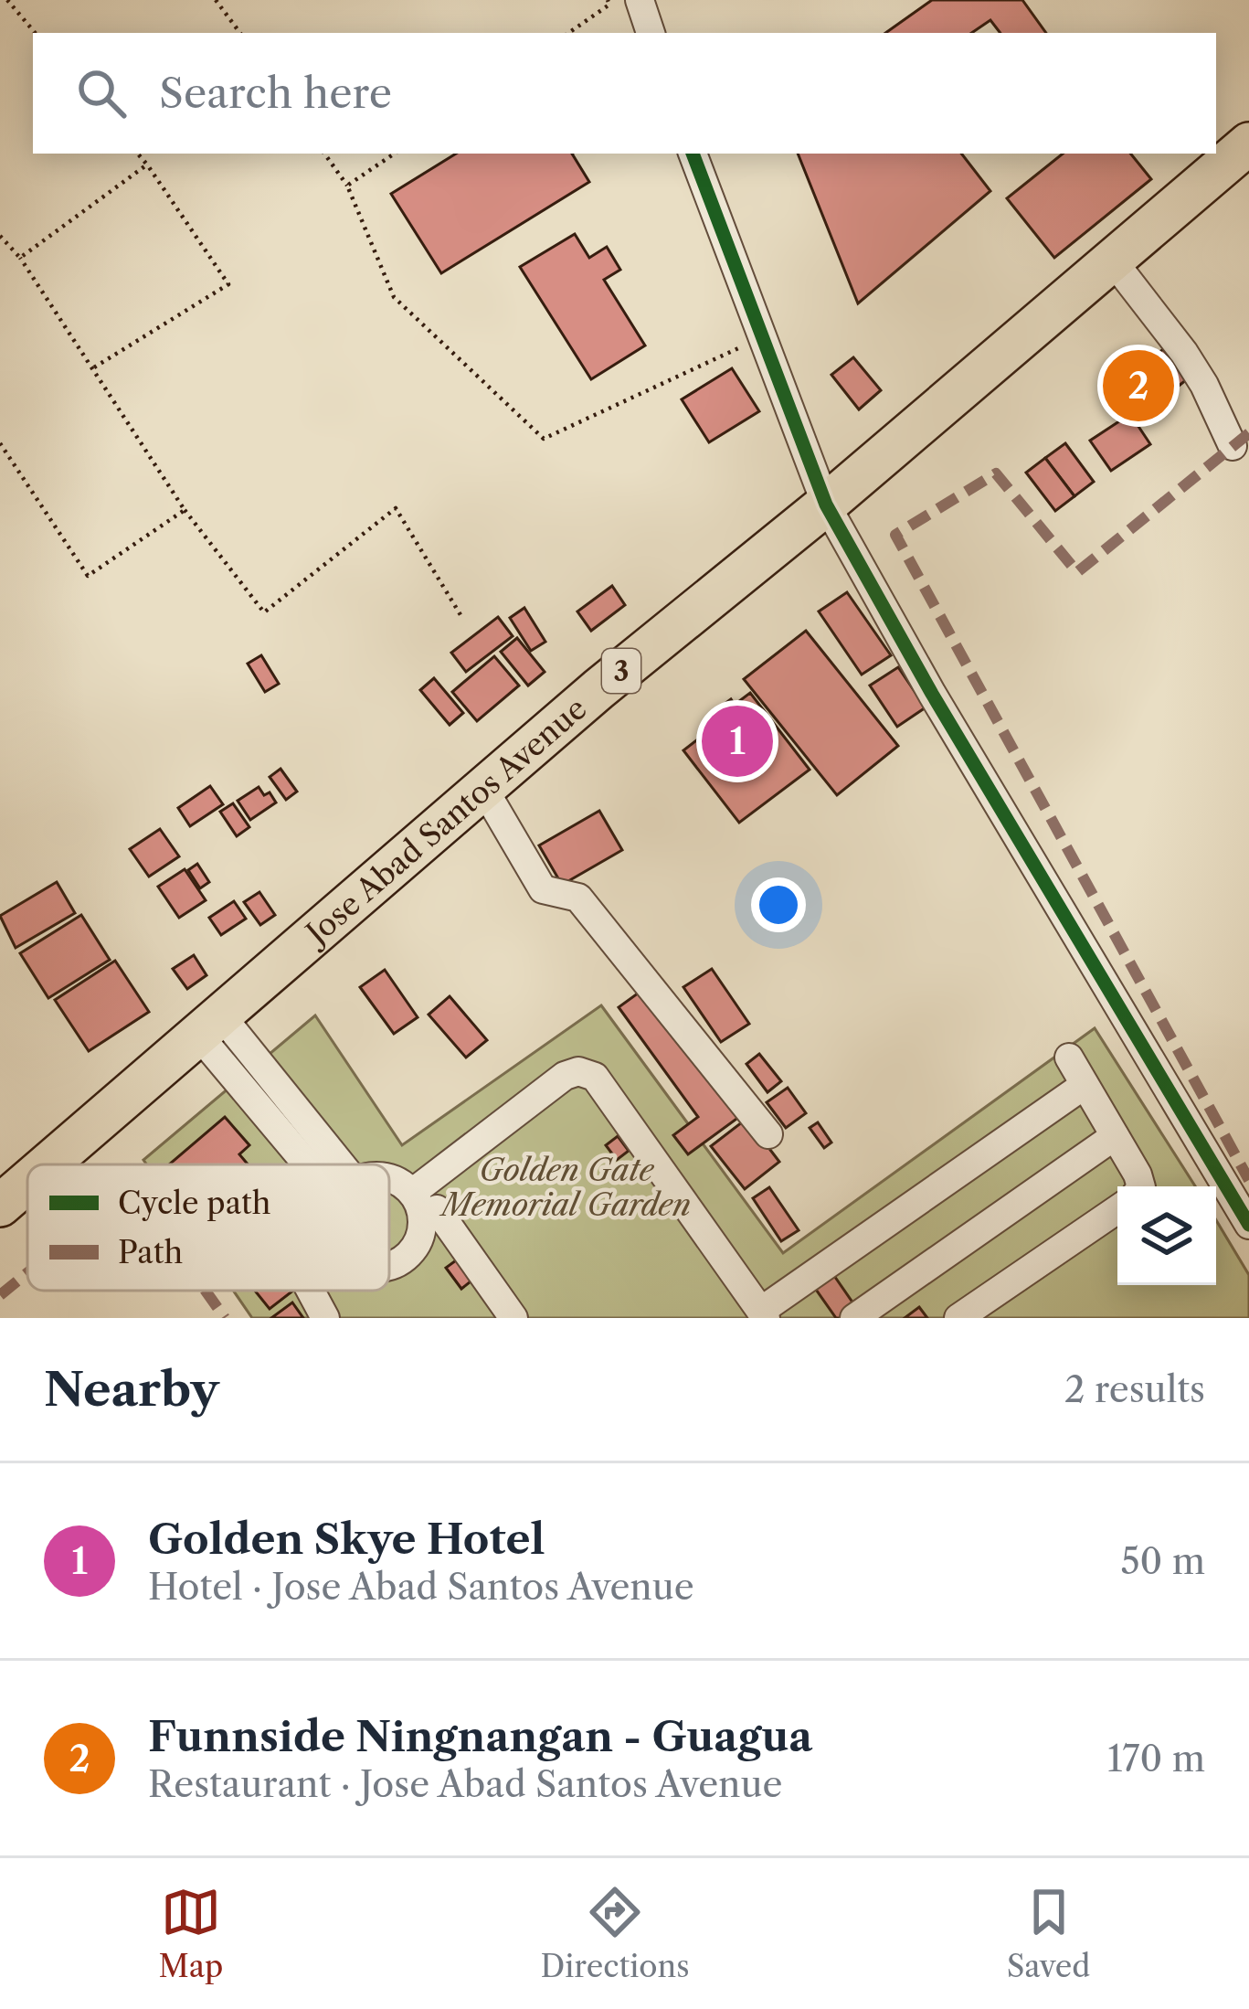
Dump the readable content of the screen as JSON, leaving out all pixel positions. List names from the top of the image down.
{
  "streets": {
    "highway": ["3", "Jose Abad Santos Avenue"]
  },
  "parks": ["Golden Gate Memorial Garden"],
  "legend": ["Cycle path", "Path"],
  "page": {
    "search": "Search here",
    "pins": ["2", "1"],
    "heading": ["Nearby", "2 results"],
    "list": [
      {
        "mark": "1",
        "name": "Golden Skye Hotel",
        "note": "Hotel · Jose Abad Santos Avenue",
        "value": "50 m"
      },
      {
        "mark": "2",
        "name": "Funnside Ningnangan - Guagua",
        "note": "Restaurant · Jose Abad Santos Avenue",
        "value": "170 m"
      }
    ],
    "nav": ["Map", "Directions", "Saved"]
  }
}
